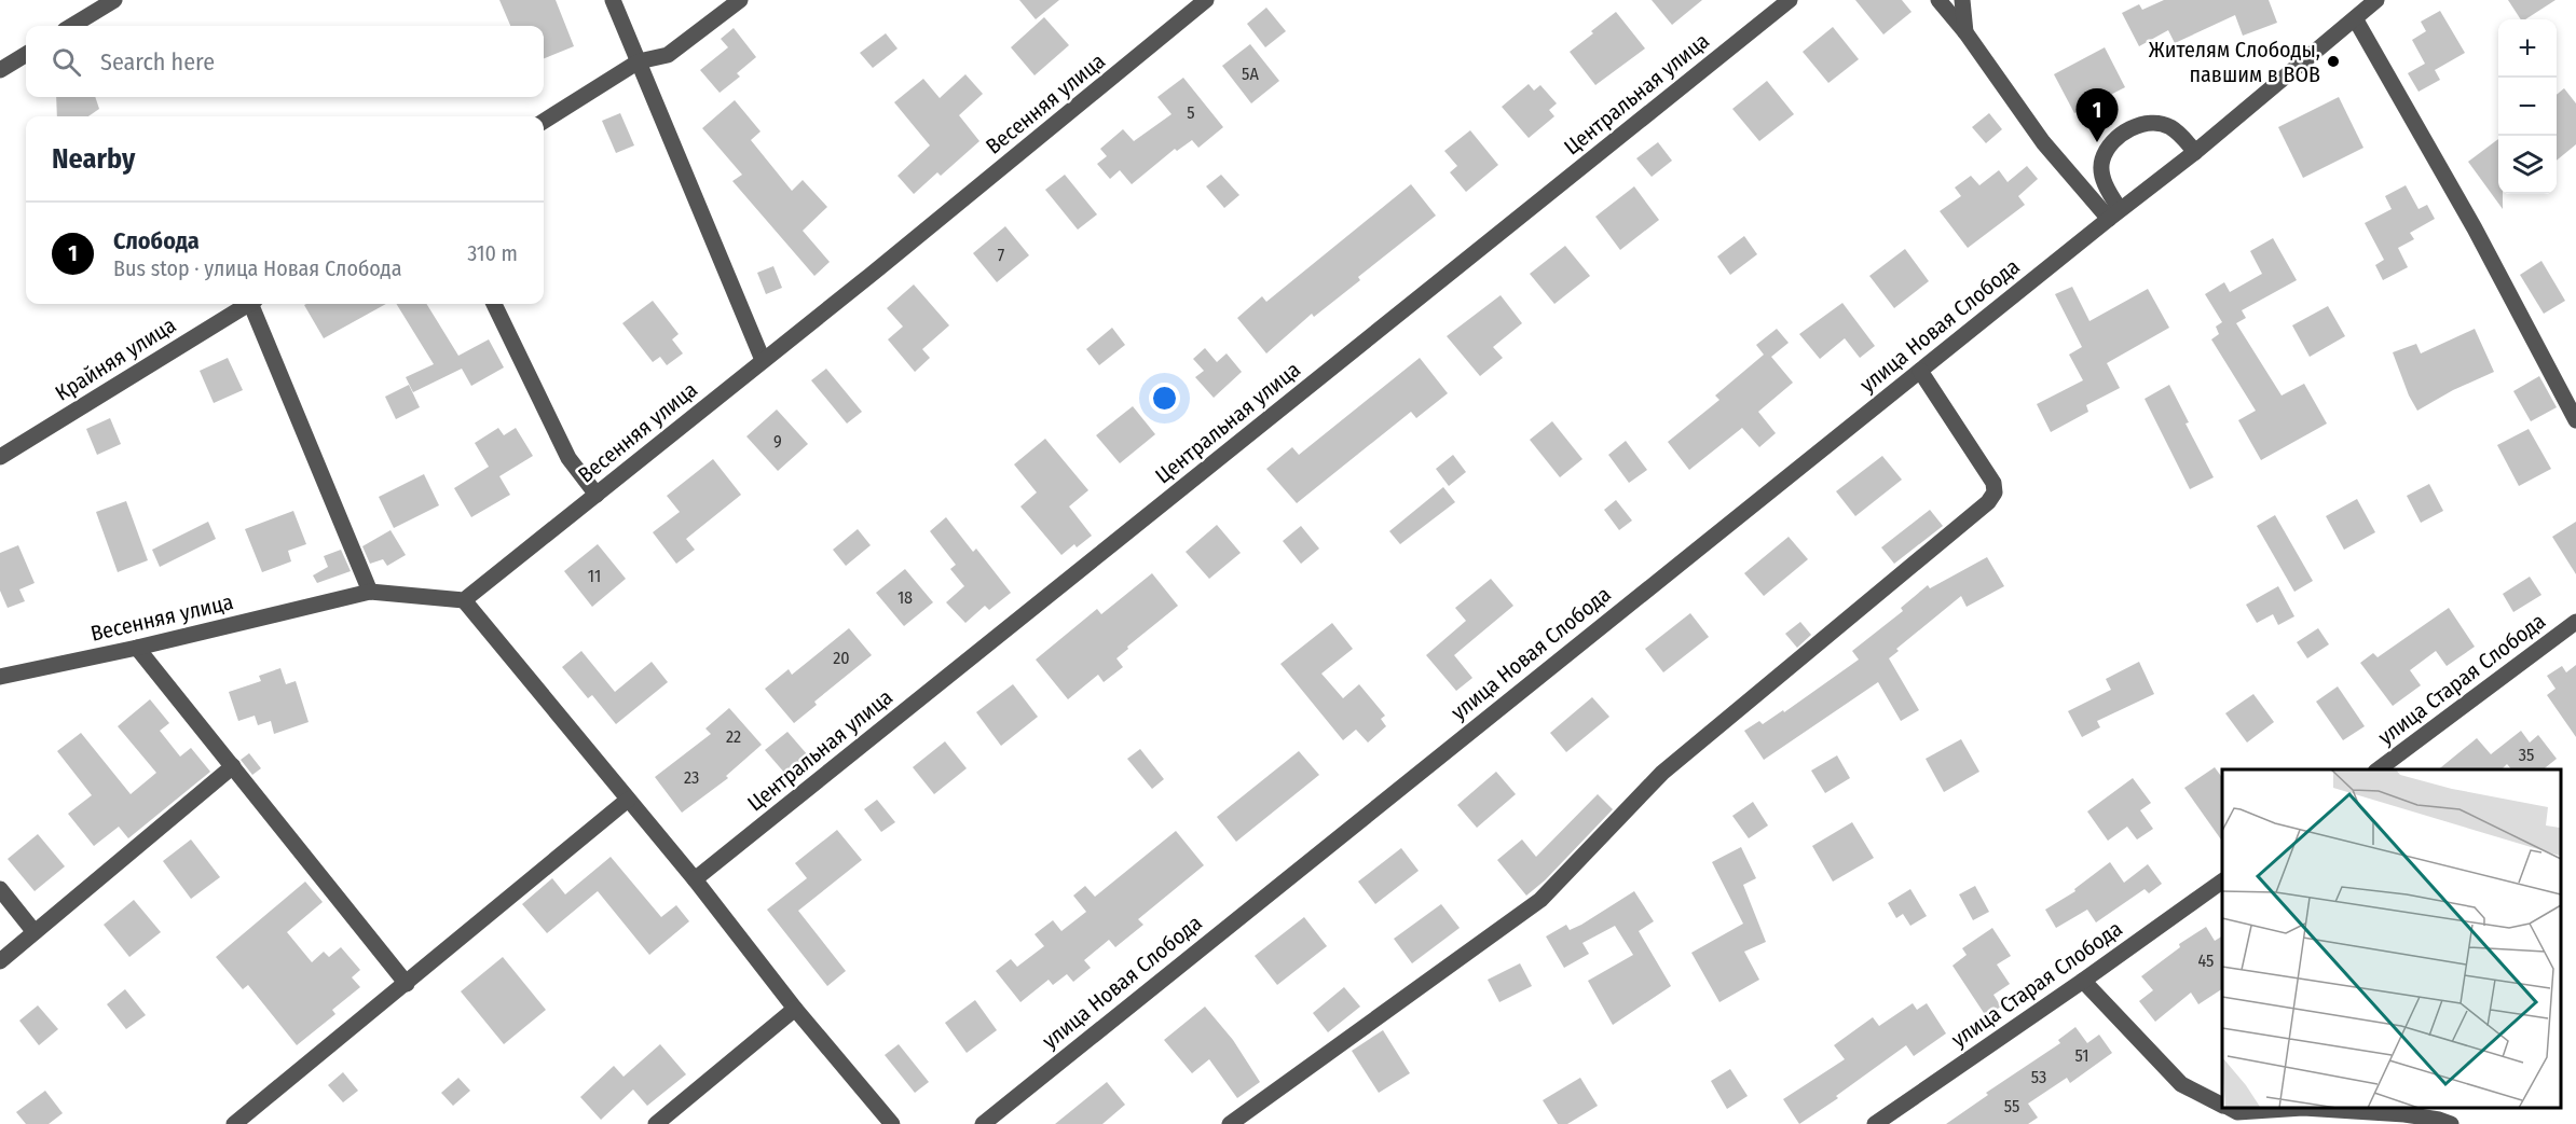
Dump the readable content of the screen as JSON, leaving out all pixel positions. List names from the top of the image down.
{
  "streets": {
    "street": [
      "Центральная улица",
      "Весенняя улица",
      "улица Новая Слобода",
      "Крайняя улица",
      "улица Старая Слобода"
    ]
  },
  "places": ["Жителям Слободы, павшим в ВОВ"],
  "house_numbers": [
    "5А",
    "5",
    "7",
    "9",
    "11",
    "18",
    "20",
    "22",
    "35",
    "23",
    "45",
    "51",
    "53",
    "55"
  ],
  "page": {
    "map_buttons": ["+", "−"],
    "search": "Search here",
    "pins": "1",
    "heading": "Nearby",
    "list": [
      {
        "mark": "1",
        "name": "Слобода",
        "note": "Bus stop · улица Новая Слобода",
        "value": "310 m"
      }
    ]
  }
}
